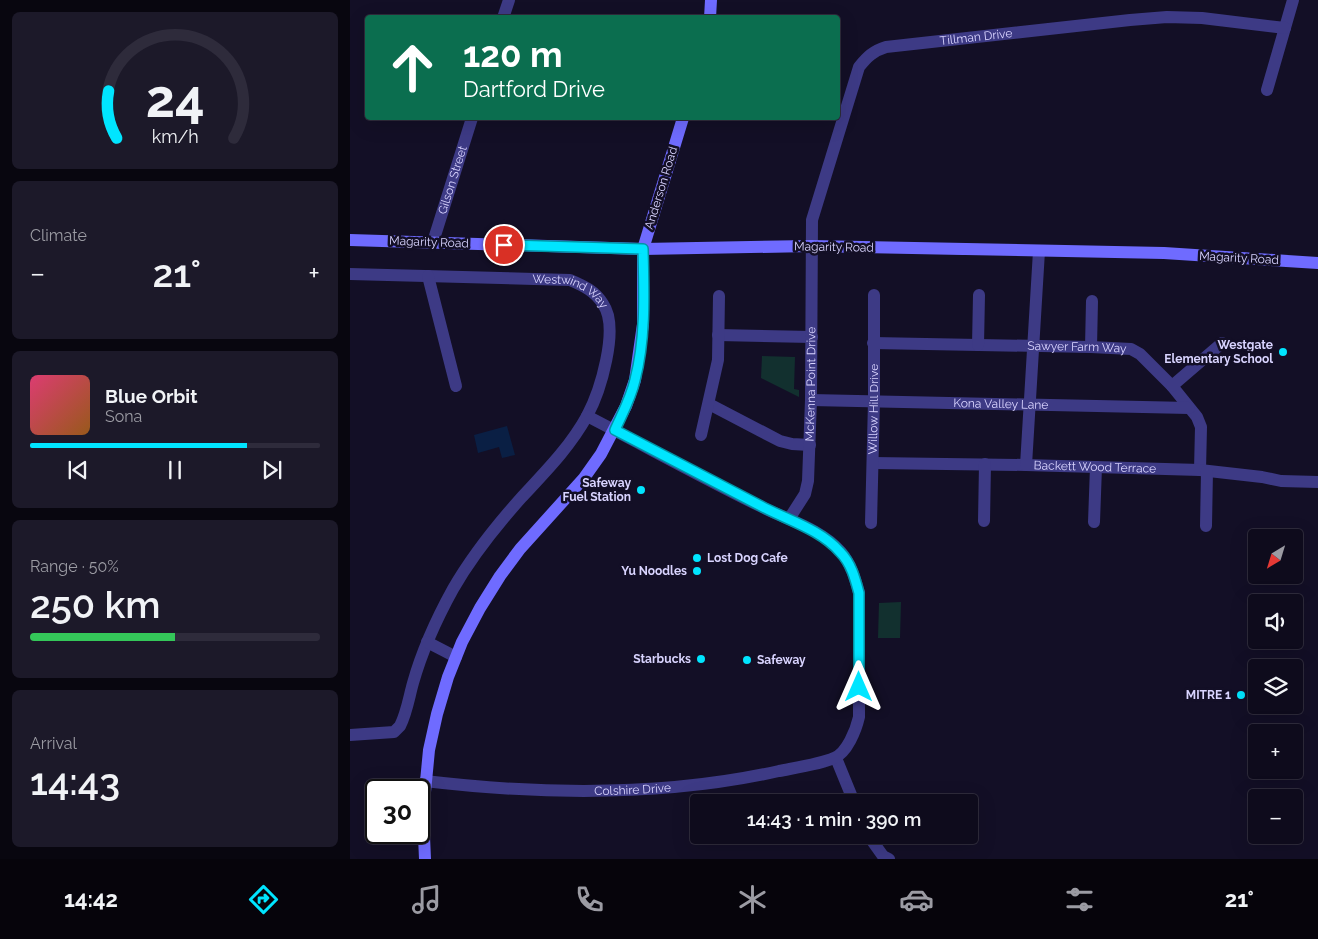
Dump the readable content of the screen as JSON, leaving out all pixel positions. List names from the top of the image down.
{
  "streets": {
    "main road": ["Anderson Road", "Magarity Road"],
    "street": [
      "Tillman Drive",
      "Gilson Street",
      "Westwind Way",
      "Sawyer Farm Way",
      "McKenna Point Drive",
      "Kona Valley Lane",
      "Willow Hill Drive",
      "Backett Wood Terrace",
      "Colshire Drive"
    ]
  },
  "crossings": [
    ["Tillman Drive", "Magarity Road"],
    ["Tillman Drive", "McKenna Point Drive"],
    ["Gilson Street", "Magarity Road"],
    ["Anderson Road", "Magarity Road"],
    ["Magarity Road", "McKenna Point Drive"],
    ["Sawyer Farm Way", "Kona Valley Lane"],
    ["Sawyer Farm Way", "Willow Hill Drive"],
    ["Sawyer Farm Way", "Backett Wood Terrace"],
    ["McKenna Point Drive", "Kona Valley Lane"],
    ["Kona Valley Lane", "Willow Hill Drive"],
    ["Willow Hill Drive", "Backett Wood Terrace"]
  ],
  "places": [
    "Westgate Elementary School",
    "Safeway Fuel Station",
    "Lost Dog Cafe",
    "Yu Noodles",
    "Starbucks",
    "Safeway",
    "MITRE 1"
  ],
  "north": "bottom left",
  "page": {
    "turn": ["120 m", "Dartford Drive"],
    "tile": [
      "Climate",
      ["Range · 50%", "250 km"],
      ["Arrival", "14:43"]
    ],
    "heat": ["−", "21°", "+"],
    "song": ["Blue Orbit", "Sona"],
    "map_buttons": ["+", "−"],
    "limit": "30",
    "trip": "14:43 · 1 min · 390 m",
    "tabs": ["14:42", "21°"],
    "gauge": ["24", "km/h"]
  }
}
